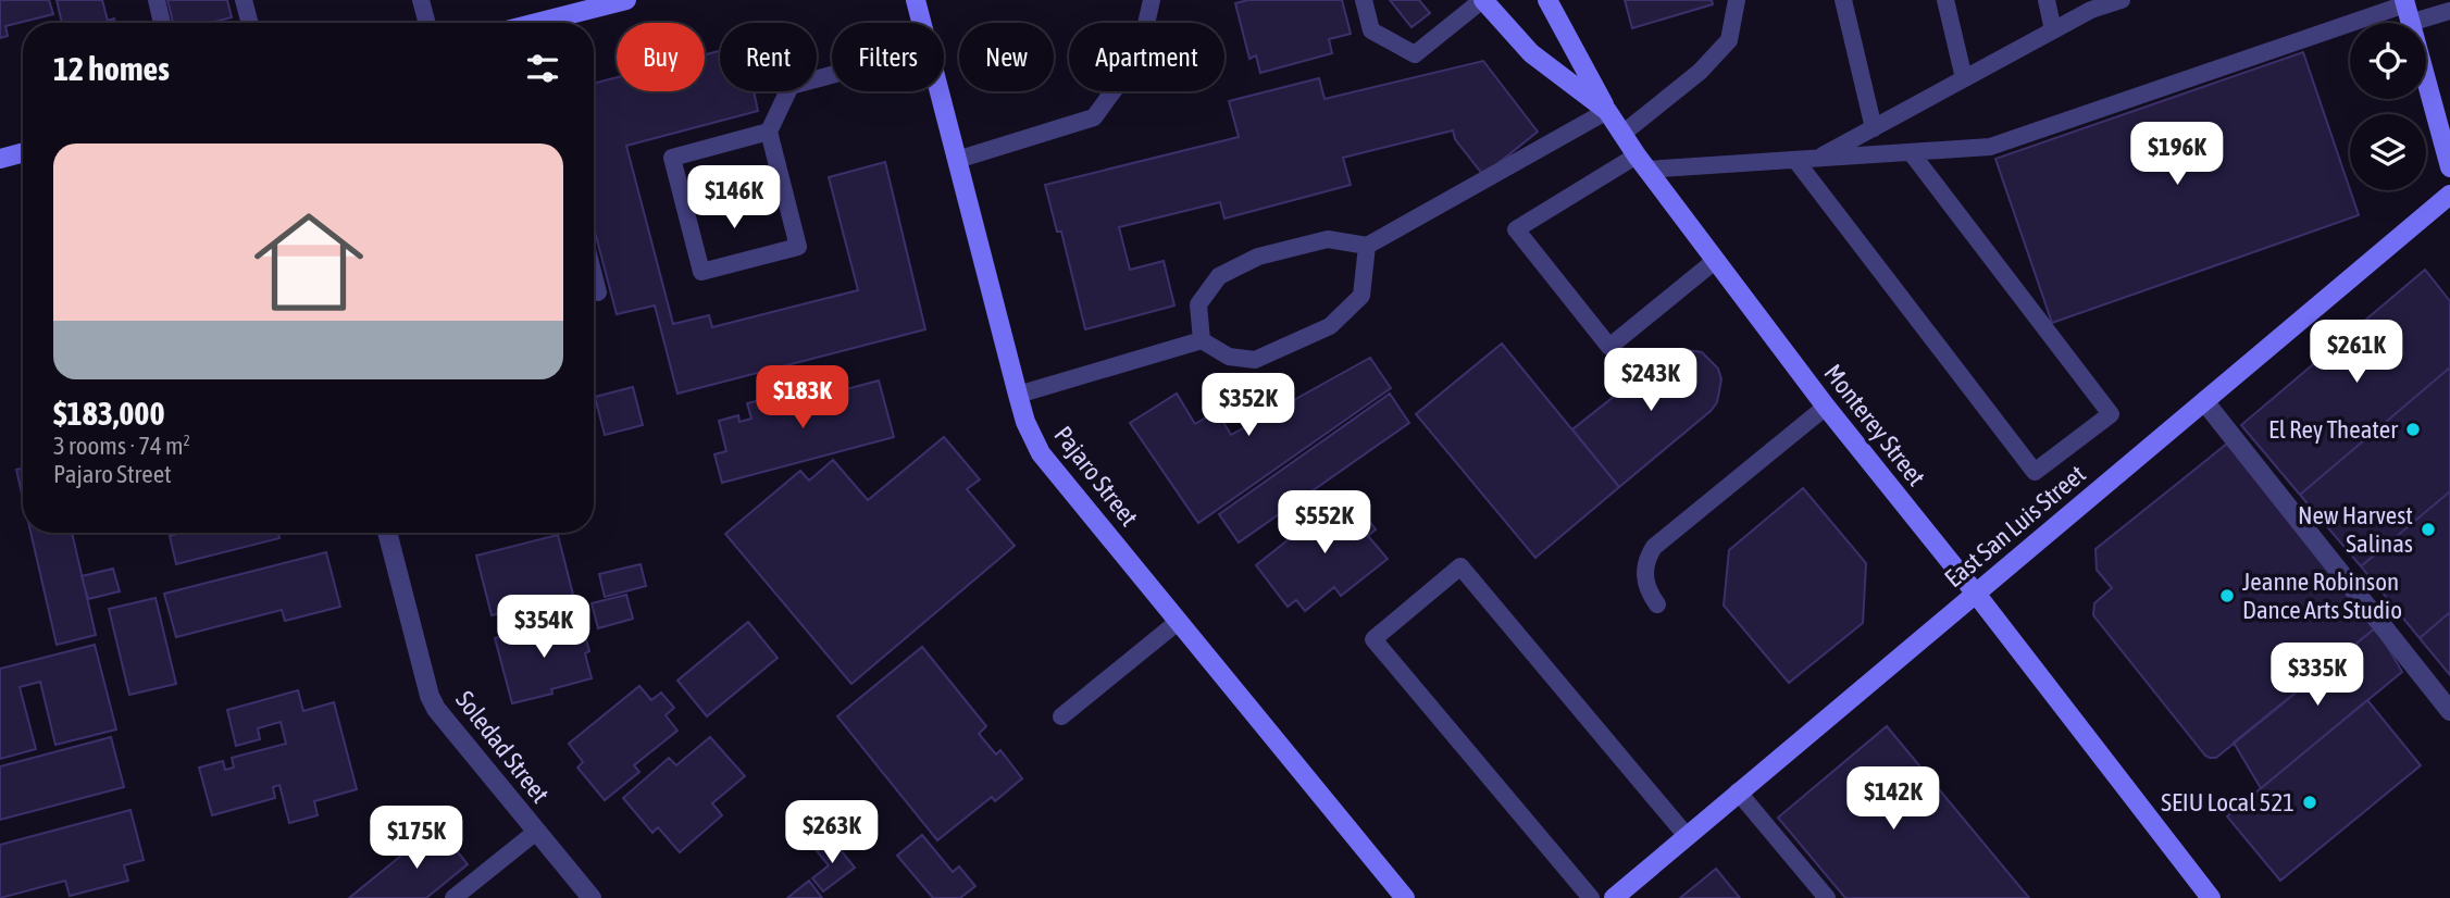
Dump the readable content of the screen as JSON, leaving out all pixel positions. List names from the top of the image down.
{
  "streets": {
    "main road": ["Monterey Street", "Pajaro Street", "East San Luis Street"],
    "street": ["Soledad Street"]
  },
  "crossings": [
    ["Monterey Street", "East San Luis Street"]
  ],
  "places": [
    "El Rey Theater",
    "New Harvest Salinas",
    "Jeanne Robinson Dance Arts Studio",
    "SEIU Local 521"
  ],
  "page": {
    "chip": [
      "Buy",
      "Rent",
      "Filters",
      "New",
      "Apartment"
    ],
    "heading": "12 homes",
    "list": [
      {
        "name": "$183,000",
        "note": "3 rooms · 74 m² · Pajaro Street"
      }
    ],
    "price": [
      "$196K",
      "$146K",
      "$261K",
      "$243K",
      "$183K",
      "$352K",
      "$552K",
      "$354K",
      "$335K",
      "$142K",
      "$263K",
      "$175K"
    ]
  }
}
